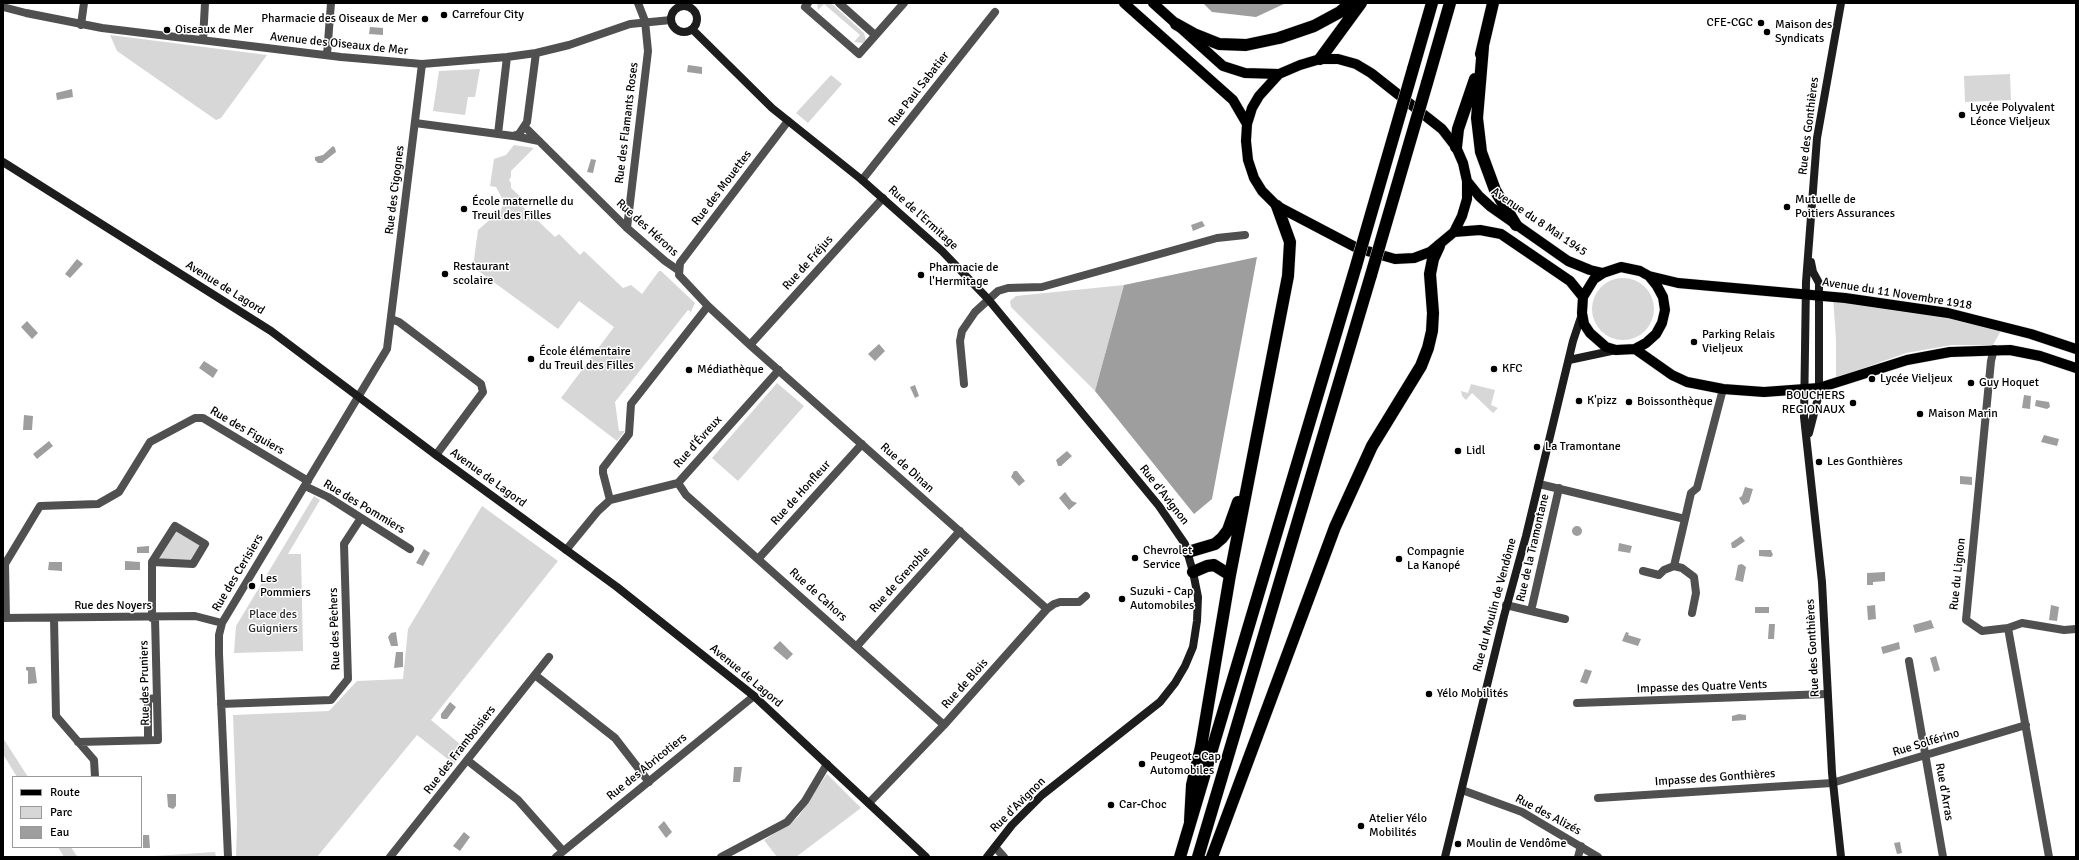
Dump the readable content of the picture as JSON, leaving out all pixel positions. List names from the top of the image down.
{
  "streets": {
    "main road": ["Avenue du 8 Mai 1945", "Avenue du 11 Novembre 1918"],
    "street": [
      "Avenue des Oiseaux de Mer",
      "Rue Paul Sabatier",
      "Rue des Flamants Roses",
      "Rue des Gonthières",
      "Rue des Mouettes",
      "Rue des Cigognes",
      "Rue de l'Ermitage",
      "Rue des Hérons",
      "Rue de Fréjus",
      "Avenue de Lagord",
      "Rue des Figuiers",
      "Rue d'Évreux",
      "Rue de Dinan",
      "Rue de Honfleur",
      "Rue d'Avignon",
      "Rue des Pommiers",
      "Rue de la Tramontane",
      "Rue des Cerisiers",
      "Rue du Lignon",
      "Rue de Grenoble",
      "Rue de Cahors",
      "Rue du Moulin de Vendôme",
      "Rue des Noyers",
      "Rue des Pêchers",
      "Rue des Pruniers",
      "Rue de Blois",
      "Impasse des Quatre Vents",
      "Rue Solférino",
      "Rue des Framboisiers",
      "Rue des Abricotiers",
      "Impasse des Gonthières",
      "Rue d'Arras",
      "Rue des Alizés"
    ]
  },
  "crossings": [
    ["Avenue des Oiseaux de Mer", "Rue des Flamants Roses"],
    ["Avenue des Oiseaux de Mer", "Rue des Cigognes"],
    ["Avenue des Oiseaux de Mer", "Rue de l'Ermitage"],
    ["Rue Paul Sabatier", "Rue de l'Ermitage"],
    ["Rue des Flamants Roses", "Rue des Hérons"],
    ["Rue des Gonthières", "Avenue du 8 Mai 1945"],
    ["Rue des Gonthières", "Avenue du 11 Novembre 1918"],
    ["Rue des Gonthières", "Impasse des Quatre Vents"],
    ["Rue des Gonthières", "Rue Solférino"],
    ["Rue des Gonthières", "Impasse des Gonthières"],
    ["Rue des Mouettes", "Rue de l'Ermitage"],
    ["Rue des Mouettes", "Rue des Hérons"],
    ["Rue des Cigognes", "Avenue de Lagord"],
    ["Rue des Cigognes", "Rue des Cerisiers"],
    ["Rue de l'Ermitage", "Rue de Fréjus"],
    ["Rue de l'Ermitage", "Rue d'Avignon"],
    ["Avenue du 8 Mai 1945", "Avenue du 11 Novembre 1918"],
    ["Avenue du 8 Mai 1945", "Rue du Moulin de Vendôme"],
    ["Rue des Hérons", "Rue de Fréjus"],
    ["Rue des Hérons", "Rue de Dinan"],
    ["Rue de Fréjus", "Rue de Dinan"],
    ["Avenue de Lagord", "Rue d'Évreux"],
    ["Avenue de Lagord", "Rue des Cerisiers"],
    ["Avenue de Lagord", "Rue de Blois"],
    ["Avenue de Lagord", "Rue des Abricotiers"],
    ["Rue des Figuiers", "Rue des Pommiers"],
    ["Rue des Figuiers", "Rue des Cerisiers"],
    ["Rue des Figuiers", "Rue des Noyers"],
    ["Rue d'Évreux", "Rue de Dinan"],
    ["Rue d'Évreux", "Rue de Cahors"],
    ["Rue de Dinan", "Rue de Honfleur"],
    ["Rue de Dinan", "Rue de Grenoble"],
    ["Rue de Dinan", "Rue de Blois"],
    ["Rue de Honfleur", "Rue de Cahors"],
    ["Rue des Pommiers", "Rue des Cerisiers"],
    ["Rue des Pommiers", "Rue des Pêchers"],
    ["Rue de la Tramontane", "Rue du Moulin de Vendôme"],
    ["Rue des Cerisiers", "Rue des Noyers"],
    ["Rue des Cerisiers", "Rue des Pêchers"],
    ["Rue de Grenoble", "Rue de Cahors"],
    ["Rue de Cahors", "Rue de Blois"],
    ["Rue du Moulin de Vendôme", "Rue des Alizés"],
    ["Rue des Noyers", "Rue des Pruniers"],
    ["Rue Solférino", "Impasse des Gonthières"],
    ["Rue Solférino", "Rue d'Arras"]
  ],
  "parks": ["Place des Guigniers"],
  "places": [
    "Carrefour City",
    "Pharmacie des Oiseaux de Mer",
    "CFE-CGC",
    "Oiseaux de Mer",
    "Maison des Syndicats",
    "Lycée Polyvalent Léonce Vieljeux",
    "Mutuelle de Poitiers Assurances",
    "École maternelle du Treuil des Filles",
    "Restaurant scolaire",
    "Pharmacie de l'Hermitage",
    "Parking Relais Vieljeux",
    "École élémentaire du Treuil des Filles",
    "KFC",
    "Médiathèque",
    "Lycée Vieljeux",
    "Guy Hoquet",
    "K'pizz",
    "Boissonthèque",
    "BOUCHERS REGIONAUX",
    "Maison Marin",
    "La Tramontane",
    "Lidl",
    "Les Gonthières",
    "Chevrolet Service",
    "Compagnie La Kanopé",
    "Les Pommiers",
    "Suzuki - Cap Automobiles",
    "Yélo Mobilités",
    "Peugeot - Cap Automobiles",
    "Car-Choc",
    "Atelier Yélo Mobilités",
    "Moulin de Vendôme"
  ],
  "legend": ["Route", "Parc", "Eau"]
}
